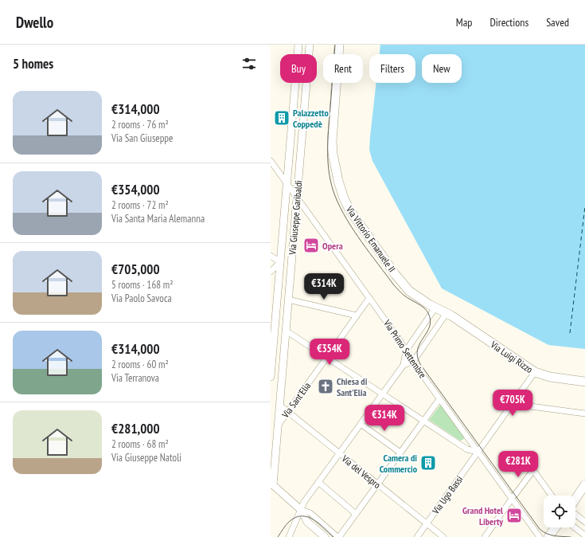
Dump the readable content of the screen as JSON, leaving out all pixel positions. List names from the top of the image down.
{
  "streets": {
    "main road": ["Via Vittorio Emanuele II", "Via Luigi Rizzo"],
    "street": [
      "Via Giuseppe Garibaldi",
      "Via Primo Settembre",
      "Via Sant'Elia",
      "Via del Vespro",
      "Via Ugo Bassi"
    ]
  },
  "crossings": [
    ["Via Giuseppe Garibaldi", "Via Primo Settembre"],
    ["Via Giuseppe Garibaldi", "Via Sant'Elia"],
    ["Via Giuseppe Garibaldi", "Via del Vespro"],
    ["Via Vittorio Emanuele II", "Via Luigi Rizzo"],
    ["Via Primo Settembre", "Via Sant'Elia"],
    ["Via Primo Settembre", "Via Ugo Bassi"],
    ["Via Luigi Rizzo", "Via Ugo Bassi"],
    ["Via Sant'Elia", "Via del Vespro"],
    ["Via del Vespro", "Via Ugo Bassi"]
  ],
  "places": {
    "building": ["Palazzetto Coppedè", "Camera di Commercio"],
    "hotel": ["Opera", "Grand Hotel Liberty"],
    "church": ["Chiesa di Sant'Elia"]
  },
  "page": {
    "header": "Dwello",
    "nav": ["Map", "Directions", "Saved"],
    "heading": "5 homes",
    "chip": [
      "Buy",
      "Rent",
      "Filters",
      "New"
    ],
    "list": [
      {
        "name": "€314,000",
        "note": "2 rooms · 76 m² · Via San Giuseppe"
      },
      {
        "name": "€354,000",
        "note": "2 rooms · 72 m² · Via Santa Maria Alemanna"
      },
      {
        "name": "€705,000",
        "note": "5 rooms · 168 m² · Via Paolo Savoca"
      },
      {
        "name": "€314,000",
        "note": "2 rooms · 60 m² · Via Terranova"
      },
      {
        "name": "€281,000",
        "note": "2 rooms · 68 m² · Via Giuseppe Natoli"
      }
    ],
    "price": [
      "€314K",
      "€354K",
      "€705K",
      "€314K",
      "€281K"
    ]
  }
}
